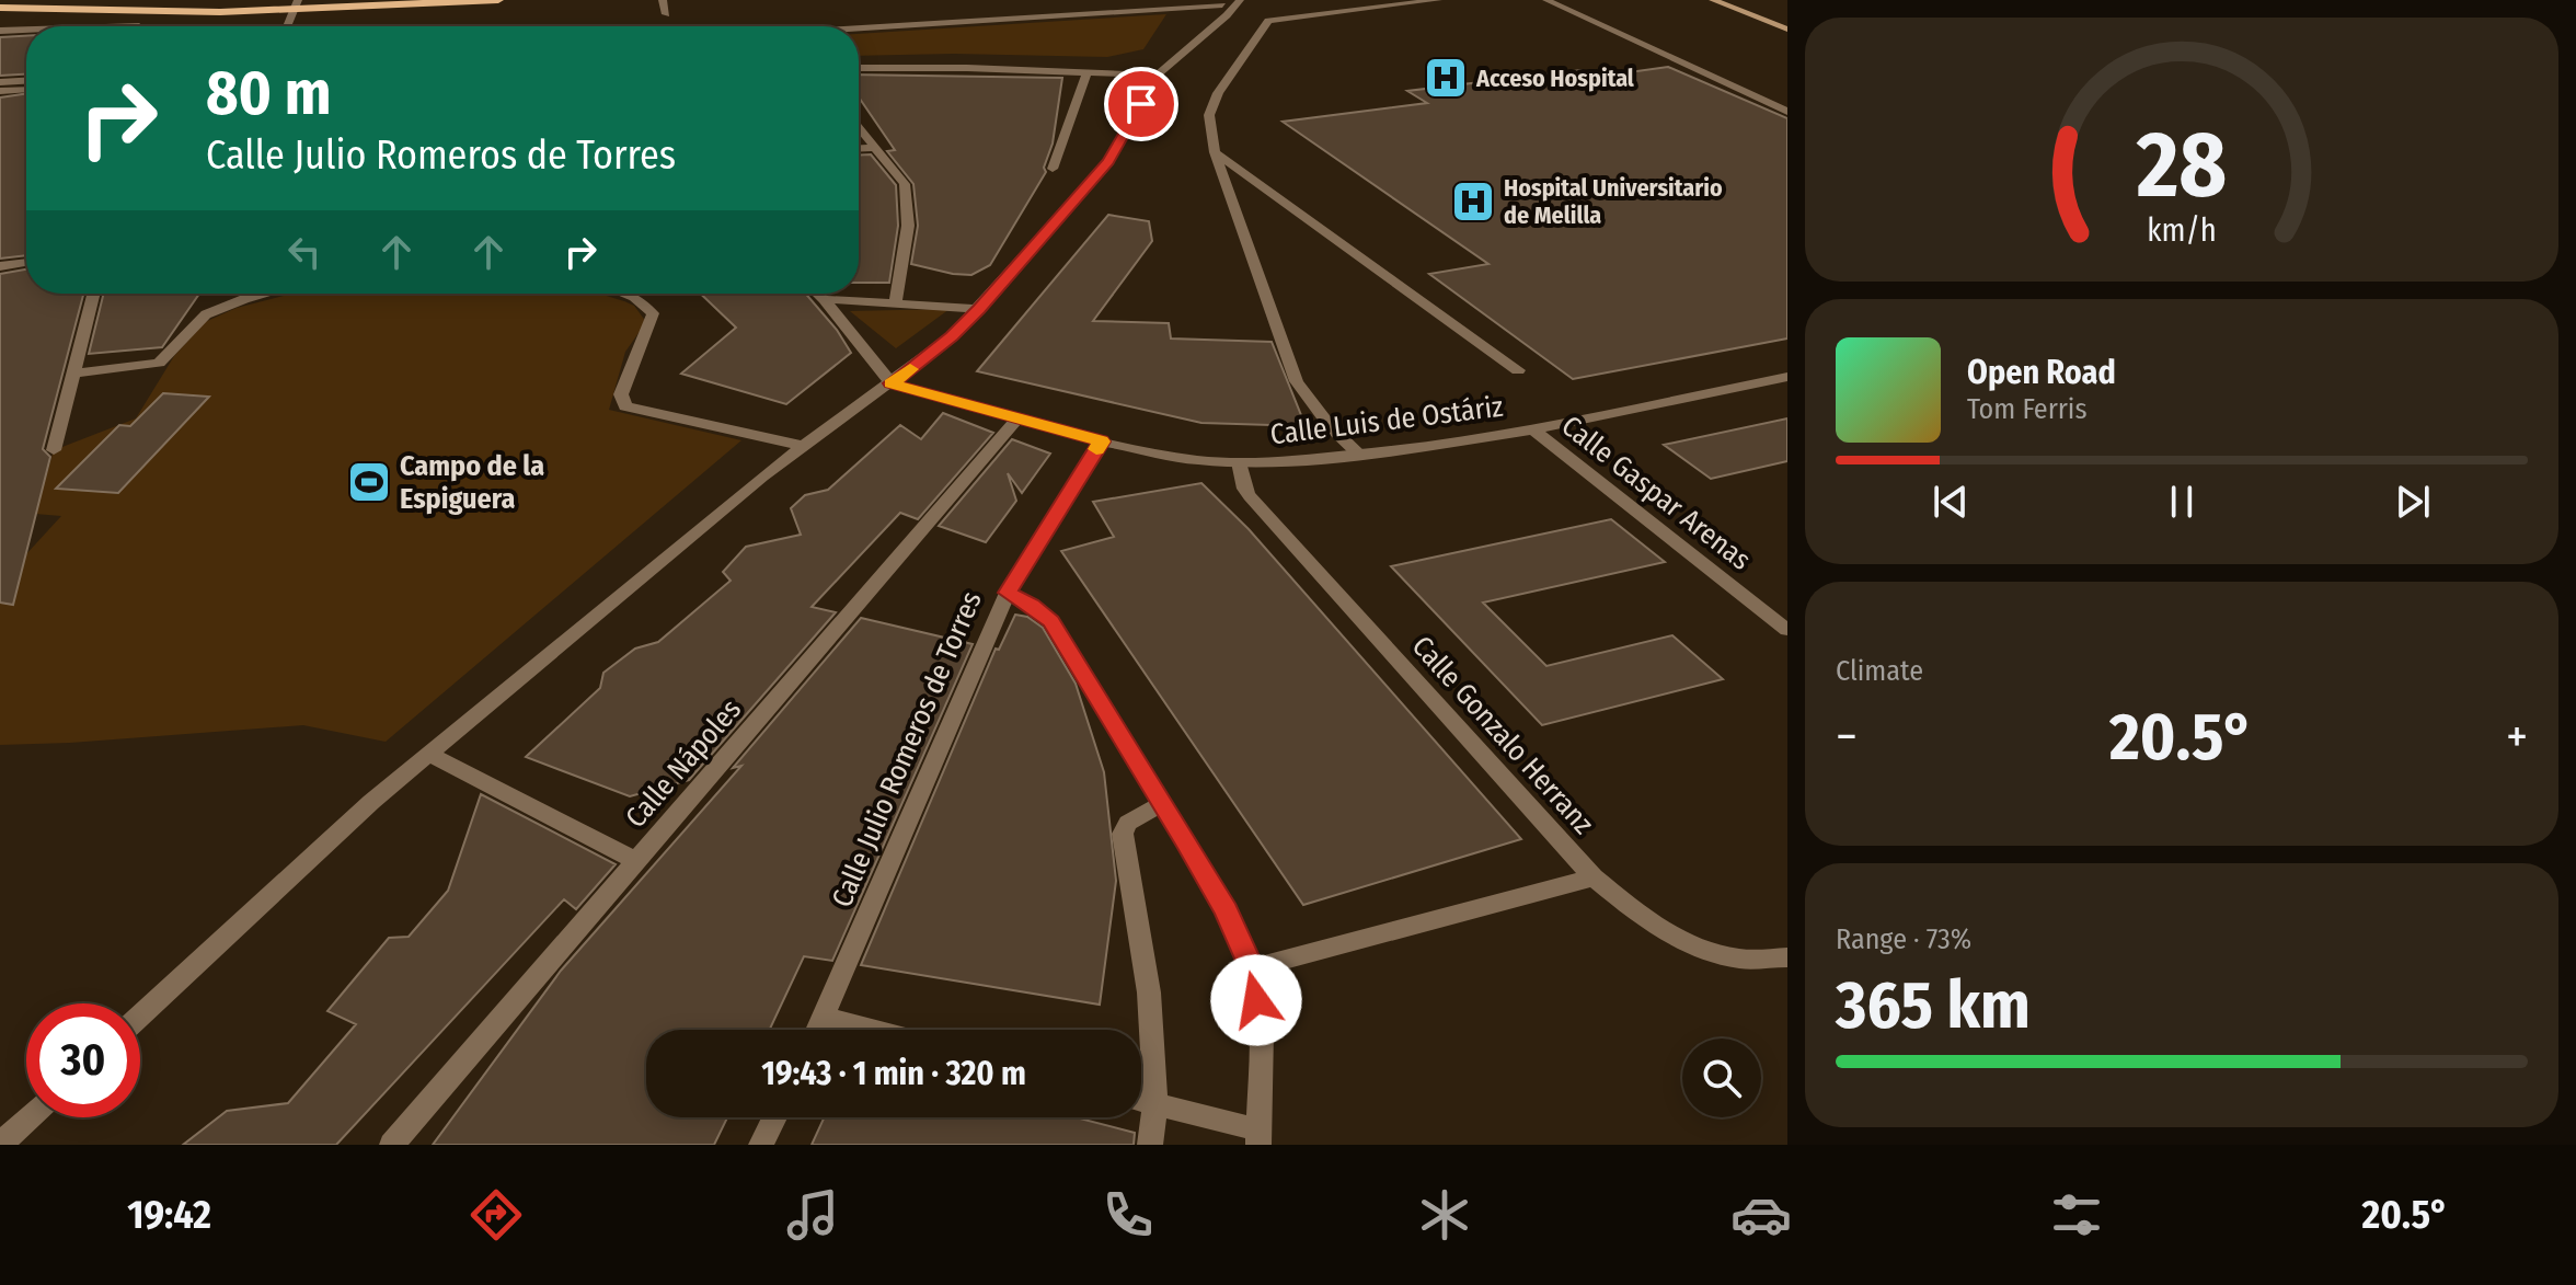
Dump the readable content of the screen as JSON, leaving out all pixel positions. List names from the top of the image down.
{
  "streets": {
    "street": [
      "Calle Luis de Ostáriz",
      "Calle Gaspar Arenas",
      "Calle Gonzalo Herranz",
      "Calle Julio Romeros de Torres",
      "Calle Nápoles"
    ]
  },
  "crossings": [
    ["Calle Luis de Ostáriz", "Calle Gaspar Arenas"],
    ["Calle Luis de Ostáriz", "Calle Gonzalo Herranz"],
    ["Calle Luis de Ostáriz", "Calle Julio Romeros de Torres"],
    ["Calle Luis de Ostáriz", "Calle Nápoles"]
  ],
  "places": {
    "hospital": ["Acceso Hospital", "Hospital Universitario de Melilla"],
    "sports": ["Campo de la Espiguera"]
  },
  "page": {
    "turn": ["80 m", "Calle Julio Romeros de Torres"],
    "song": ["Open Road", "Tom Ferris"],
    "tile": [
      "Climate",
      ["Range · 73%", "365 km"]
    ],
    "heat": ["−", "20.5°", "+"],
    "limit": "30",
    "trip": "19:43 · 1 min · 320 m",
    "tabs": ["19:42", "20.5°"],
    "gauge": ["28", "km/h"]
  }
}
